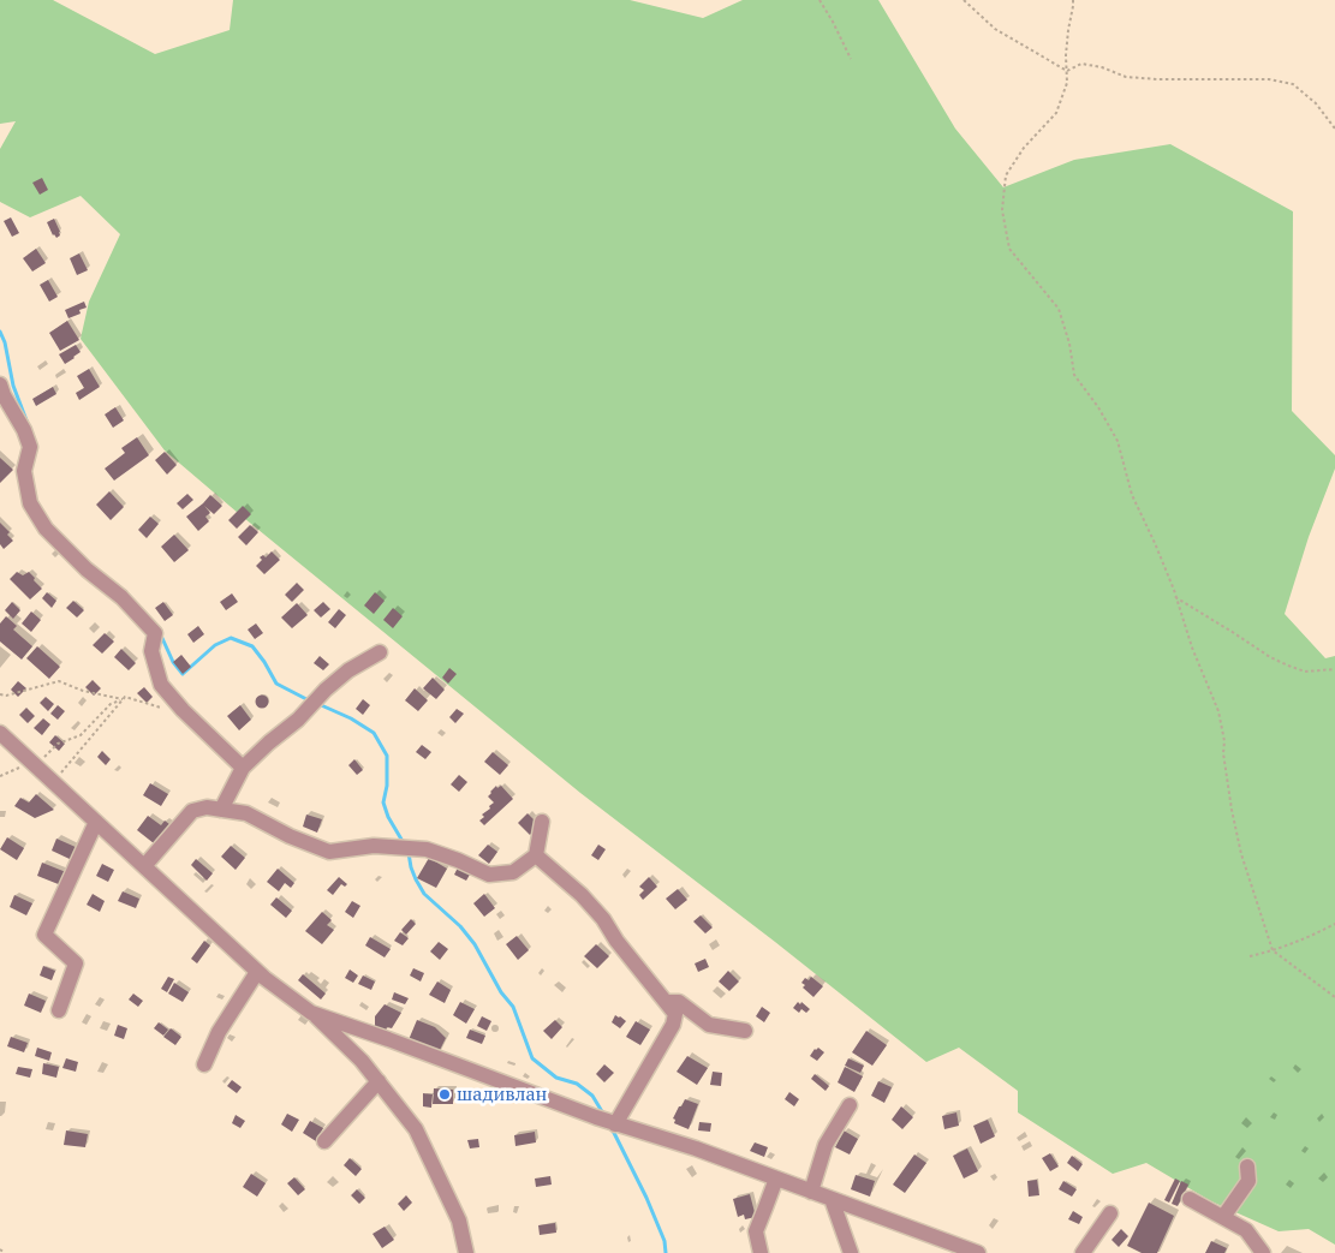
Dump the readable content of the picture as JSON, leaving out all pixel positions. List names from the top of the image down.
{
  "places": ["шадивлан"]
}
